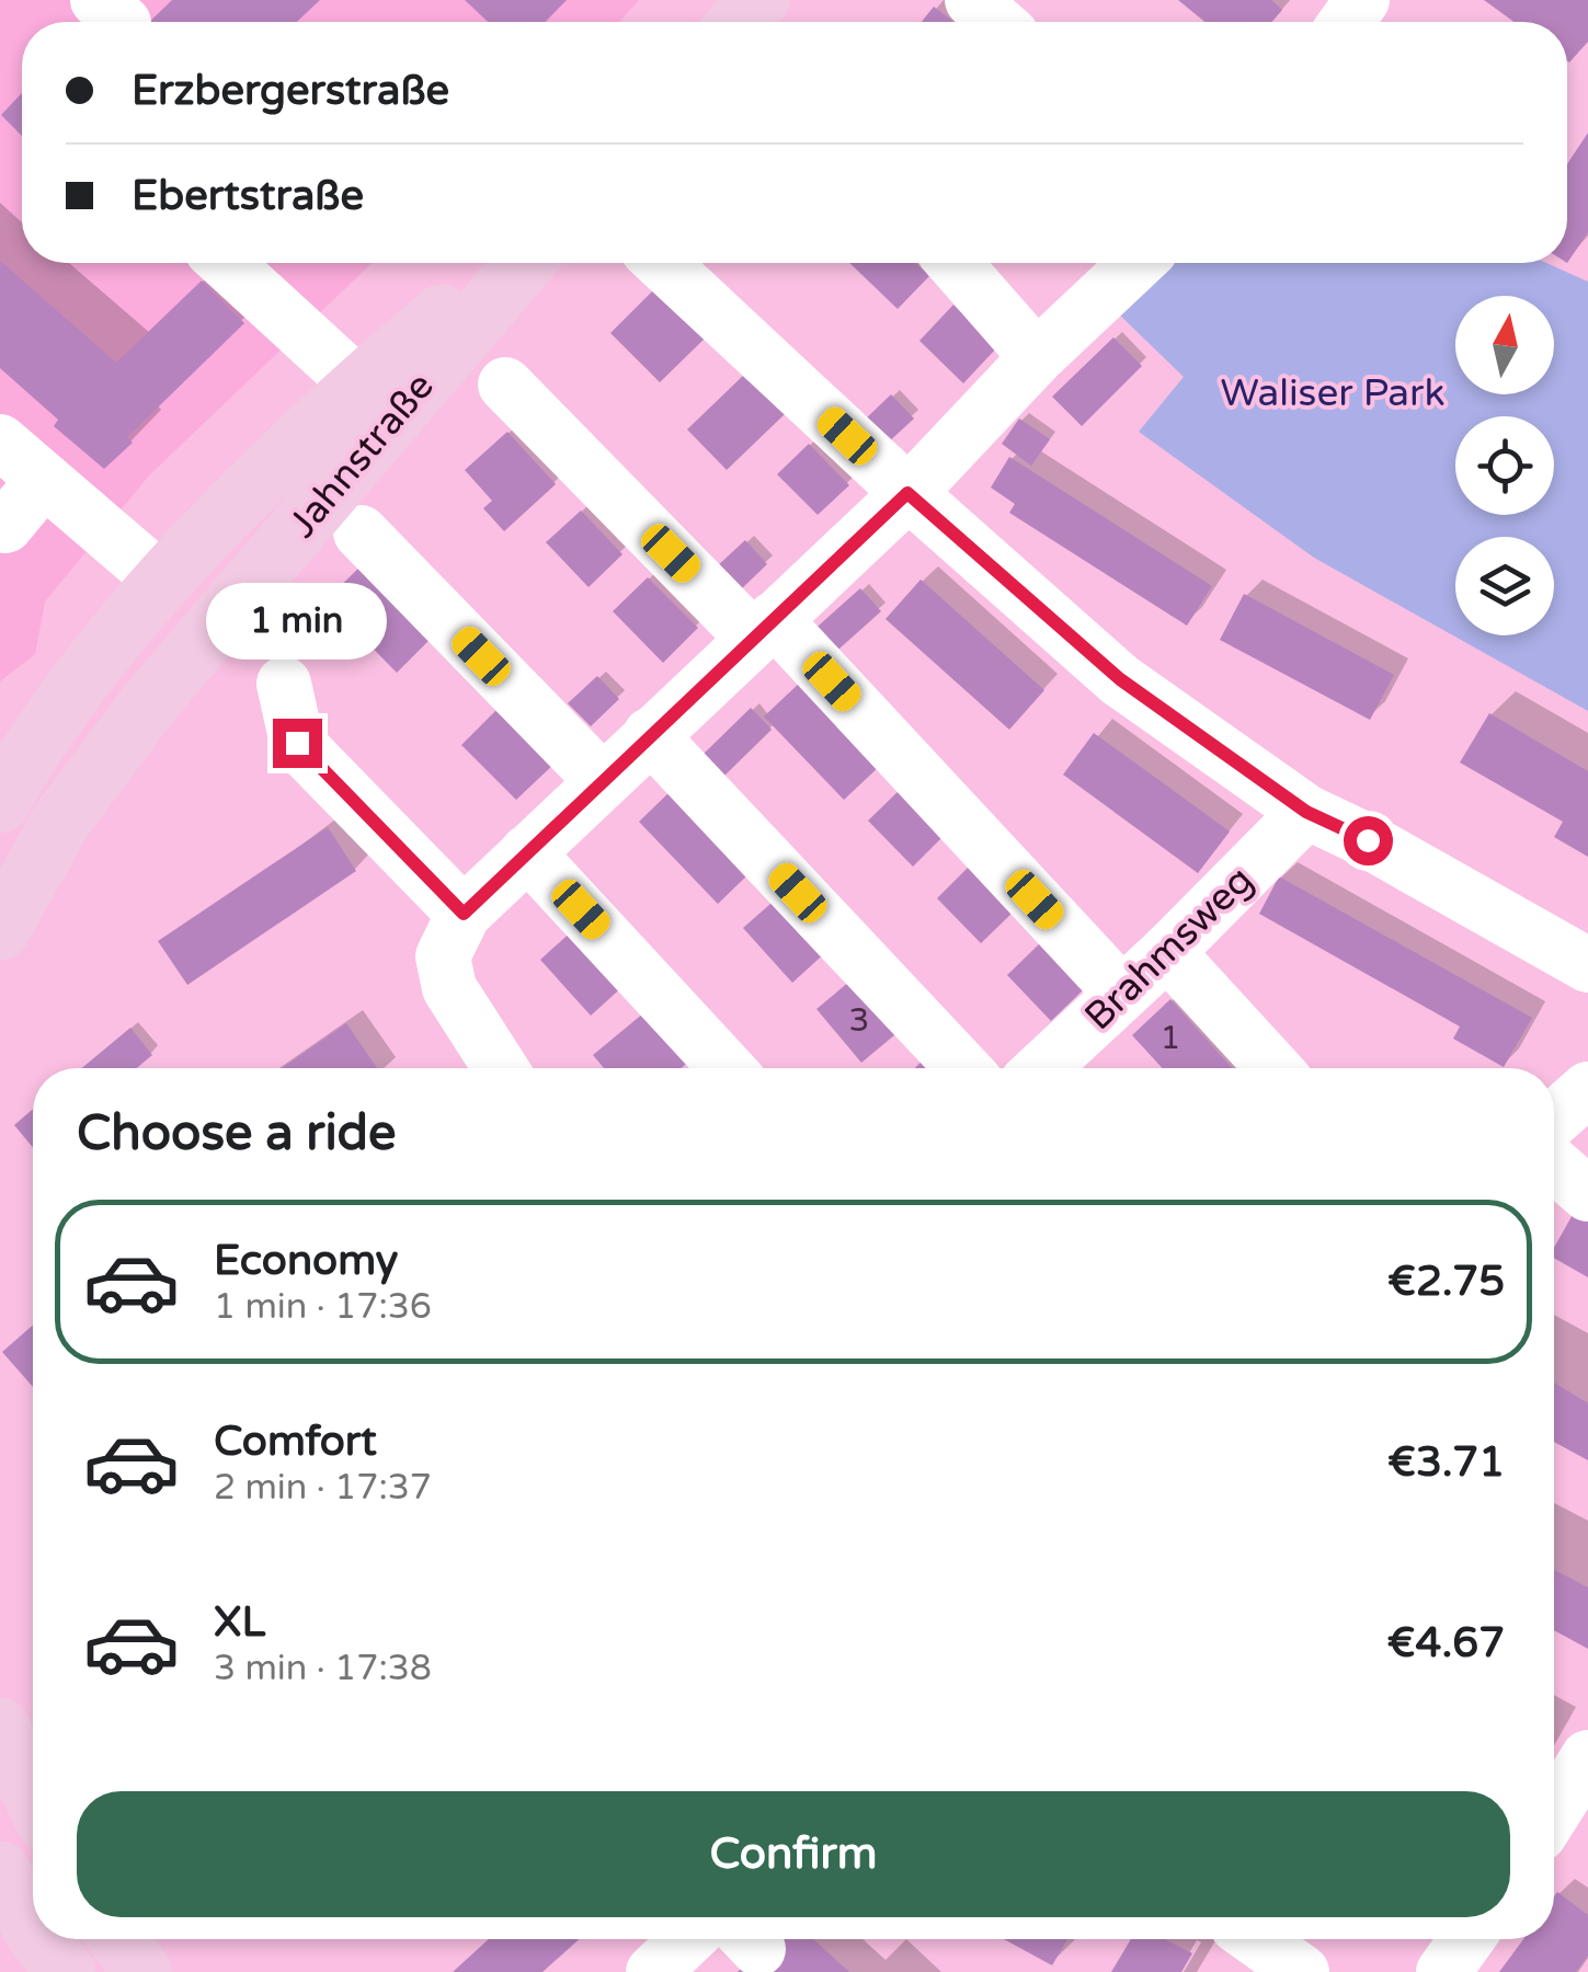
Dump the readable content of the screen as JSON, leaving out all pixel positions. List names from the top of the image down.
{
  "streets": {
    "main road": ["Jahnstraße"],
    "street": ["Brahmsweg"]
  },
  "parks": ["Waliser Park"],
  "house_numbers": ["3", "1"],
  "north": "top",
  "page": {
    "banner": ["Erzbergerstraße", "Ebertstraße"],
    "bubble": "1 min",
    "heading": "Choose a ride",
    "list": [
      {
        "name": "Economy",
        "note": "1 min · 17:36",
        "value": "€2.75"
      },
      {
        "name": "Comfort",
        "note": "2 min · 17:37",
        "value": "€3.71"
      },
      {
        "name": "XL",
        "note": "3 min · 17:38",
        "value": "€4.67"
      }
    ],
    "buttons": "Confirm"
  }
}
